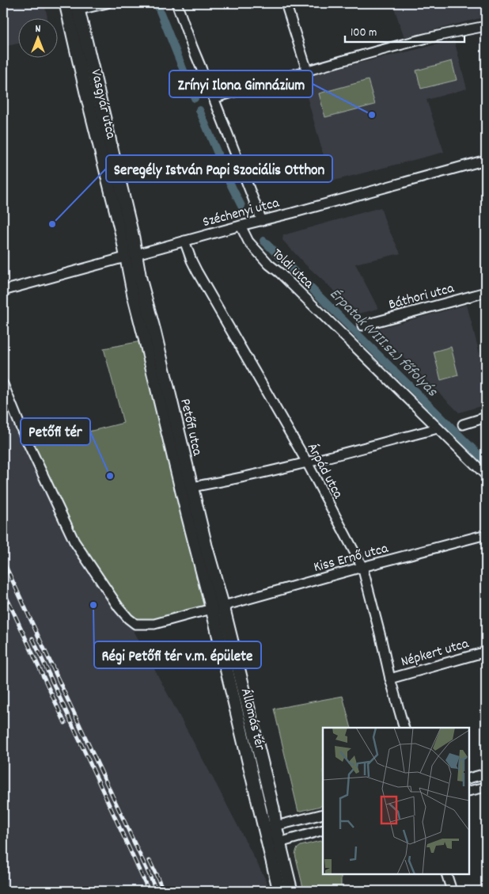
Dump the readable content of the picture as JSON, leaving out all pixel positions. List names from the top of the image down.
{
  "streets": {
    "main road": ["Vasgyár utca", "Petőfi utca", "Állomás tér"],
    "street": [
      "Széchenyi utca",
      "Toldi utca",
      "Báthori utca",
      "Árpád utca",
      "Kiss Ernő utca",
      "Népkert utca"
    ]
  },
  "crossings": [
    ["Vasgyár utca", "Széchenyi utca"],
    ["Vasgyár utca", "Petőfi utca"],
    ["Széchenyi utca", "Toldi utca"],
    ["Széchenyi utca", "Petőfi utca"],
    ["Széchenyi utca", "Árpád utca"],
    ["Petőfi utca", "Kiss Ernő utca"],
    ["Petőfi utca", "Állomás tér"],
    ["Árpád utca", "Kiss Ernő utca"],
    ["Árpád utca", "Népkert utca"],
    ["Kiss Ernő utca", "Állomás tér"]
  ],
  "water": ["Érpatak (VIII.sz.) főfolyás"],
  "places": [
    "Zrínyi Ilona Gimnázium",
    "Seregély István Papi Szociális Otthon",
    "Petőfi tér",
    "Régi Petőfi tér v.m. épülete"
  ],
  "scale_bar": "100 m",
  "north": "top"
}
